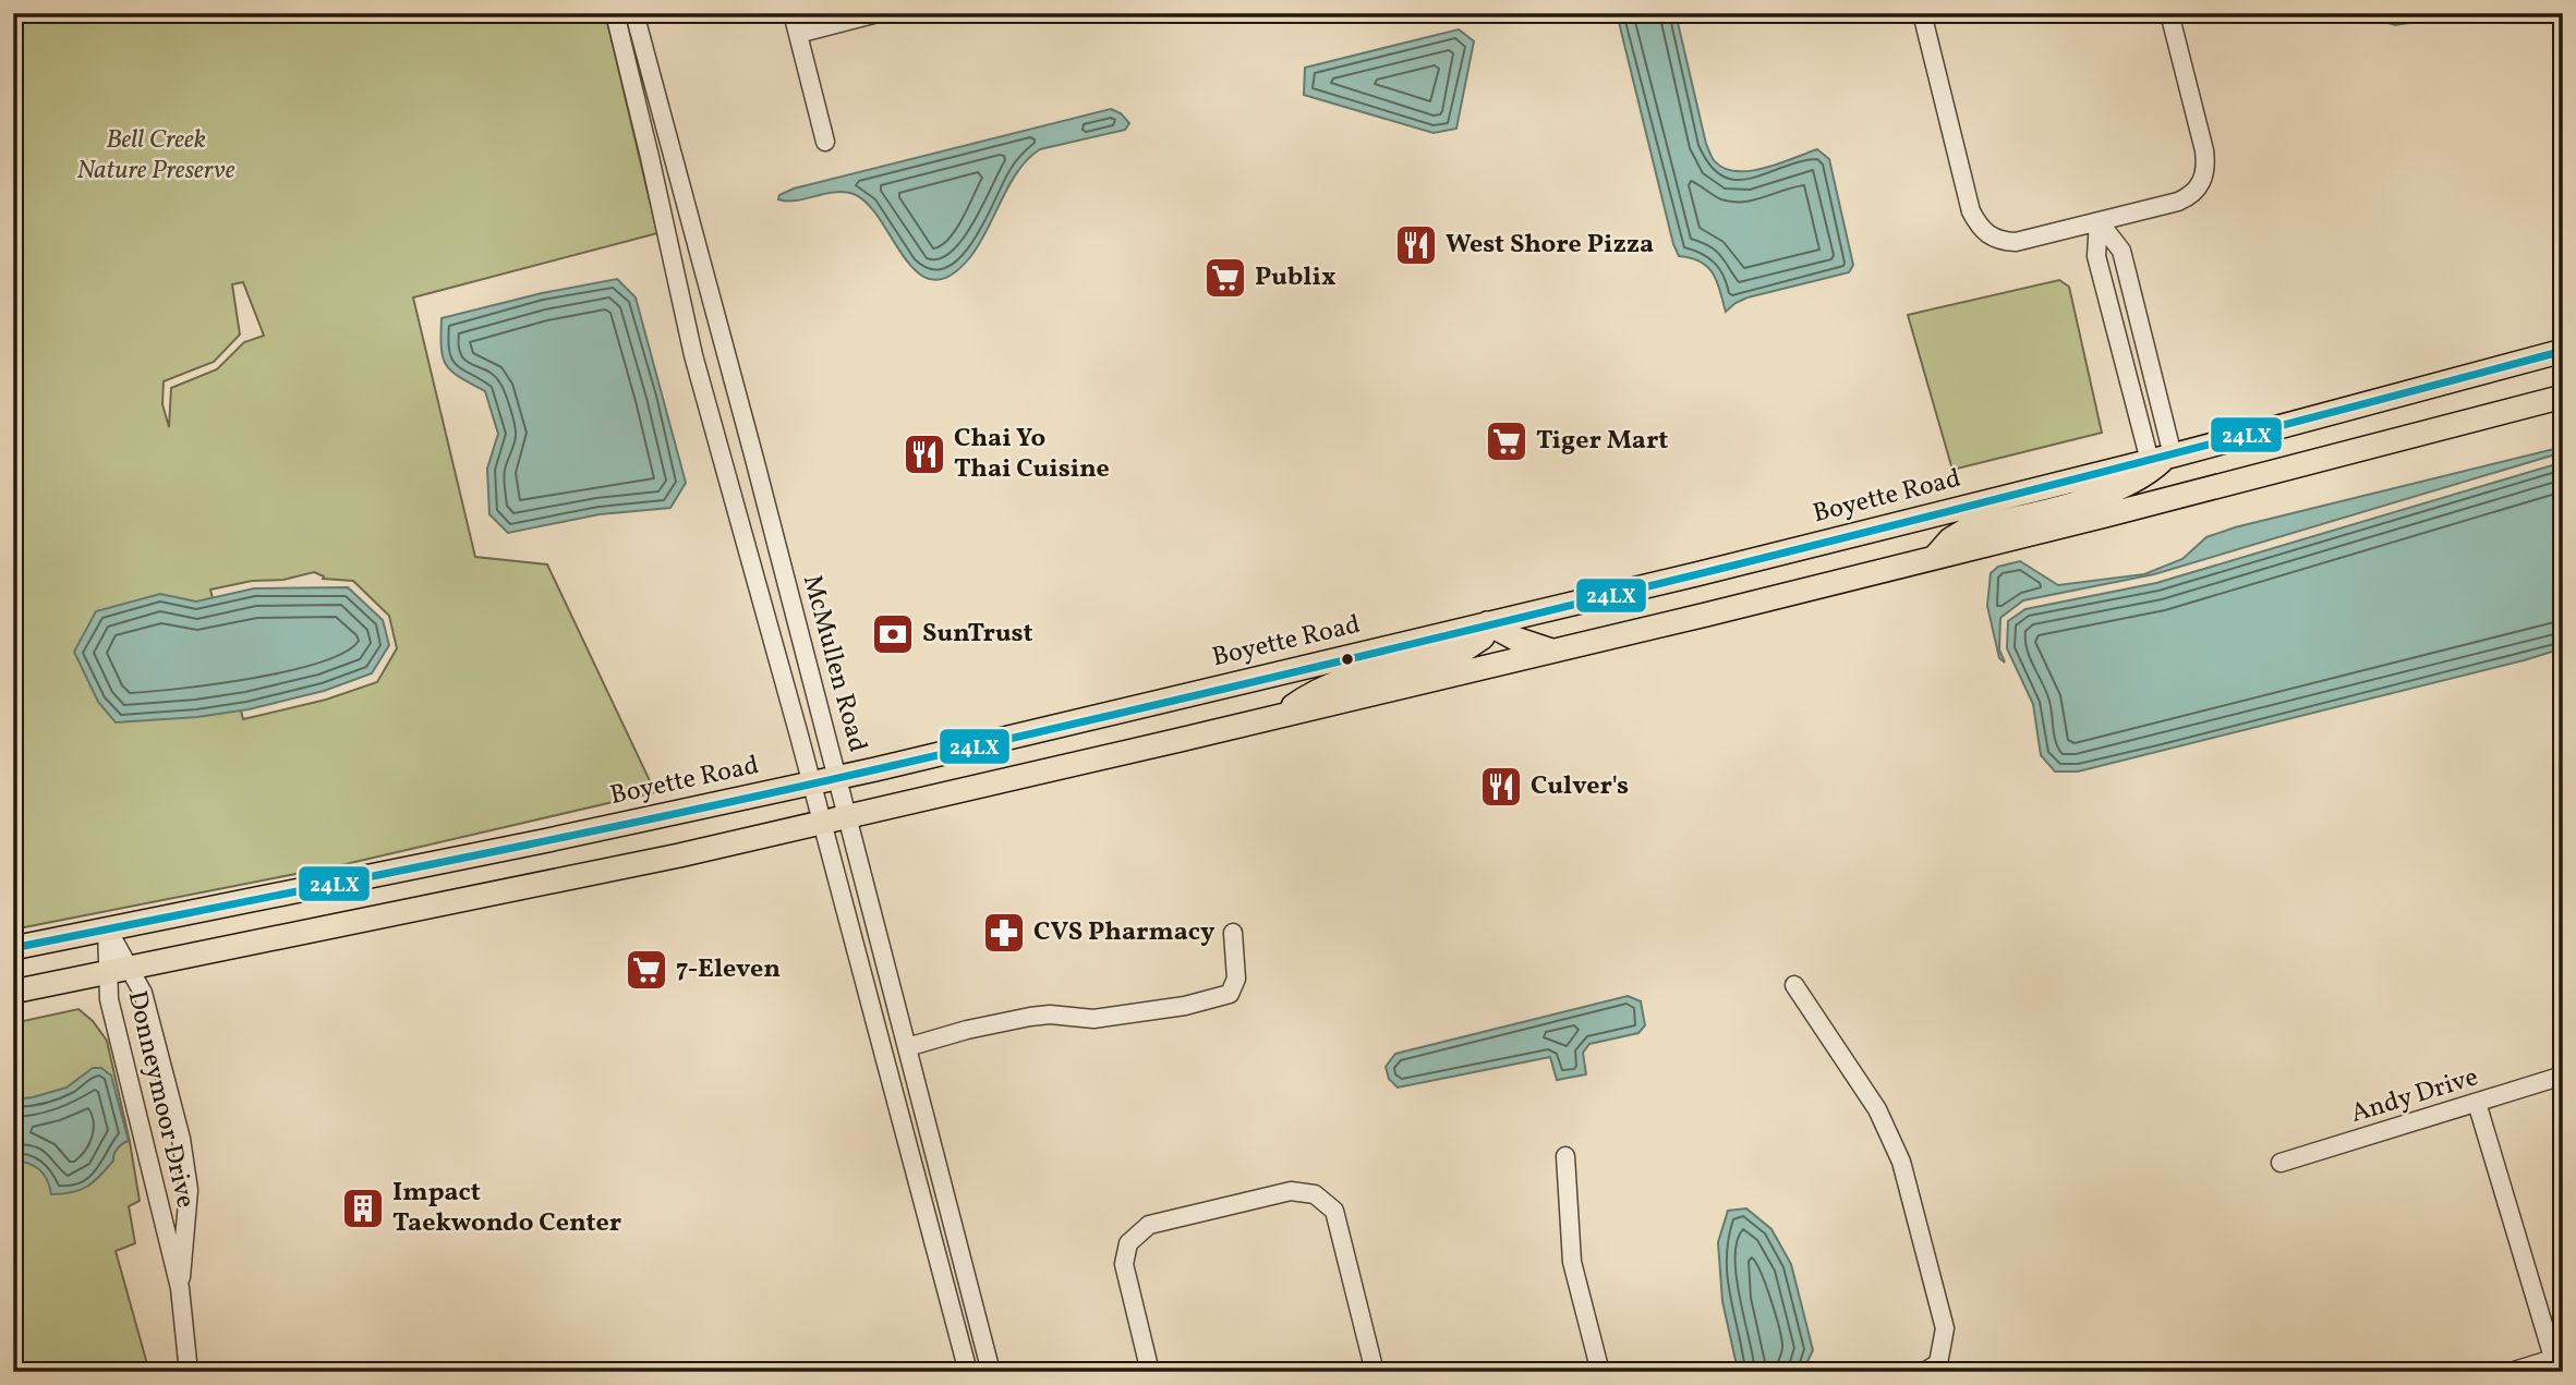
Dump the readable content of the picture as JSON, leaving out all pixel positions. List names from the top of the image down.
{
  "streets": {
    "main road": ["Boyette Road"],
    "street": ["McMullen Road", "Andy Drive", "Donneymoor Drive"]
  },
  "crossings": [
    ["Boyette Road", "McMullen Road"],
    ["Boyette Road", "Donneymoor Drive"]
  ],
  "parks": ["Bell Creek Nature Preserve"],
  "places": {
    "restaurant": ["West Shore Pizza", "Chai Yo Thai Cuisine", "Culver's"],
    "supermarket": ["Publix", "Tiger Mart", "7-Eleven"],
    "bank": ["SunTrust"],
    "pharmacy": ["CVS Pharmacy"],
    "building": ["Impact Taekwondo Center"]
  },
  "lines": ["transit line 24LX"]
}
